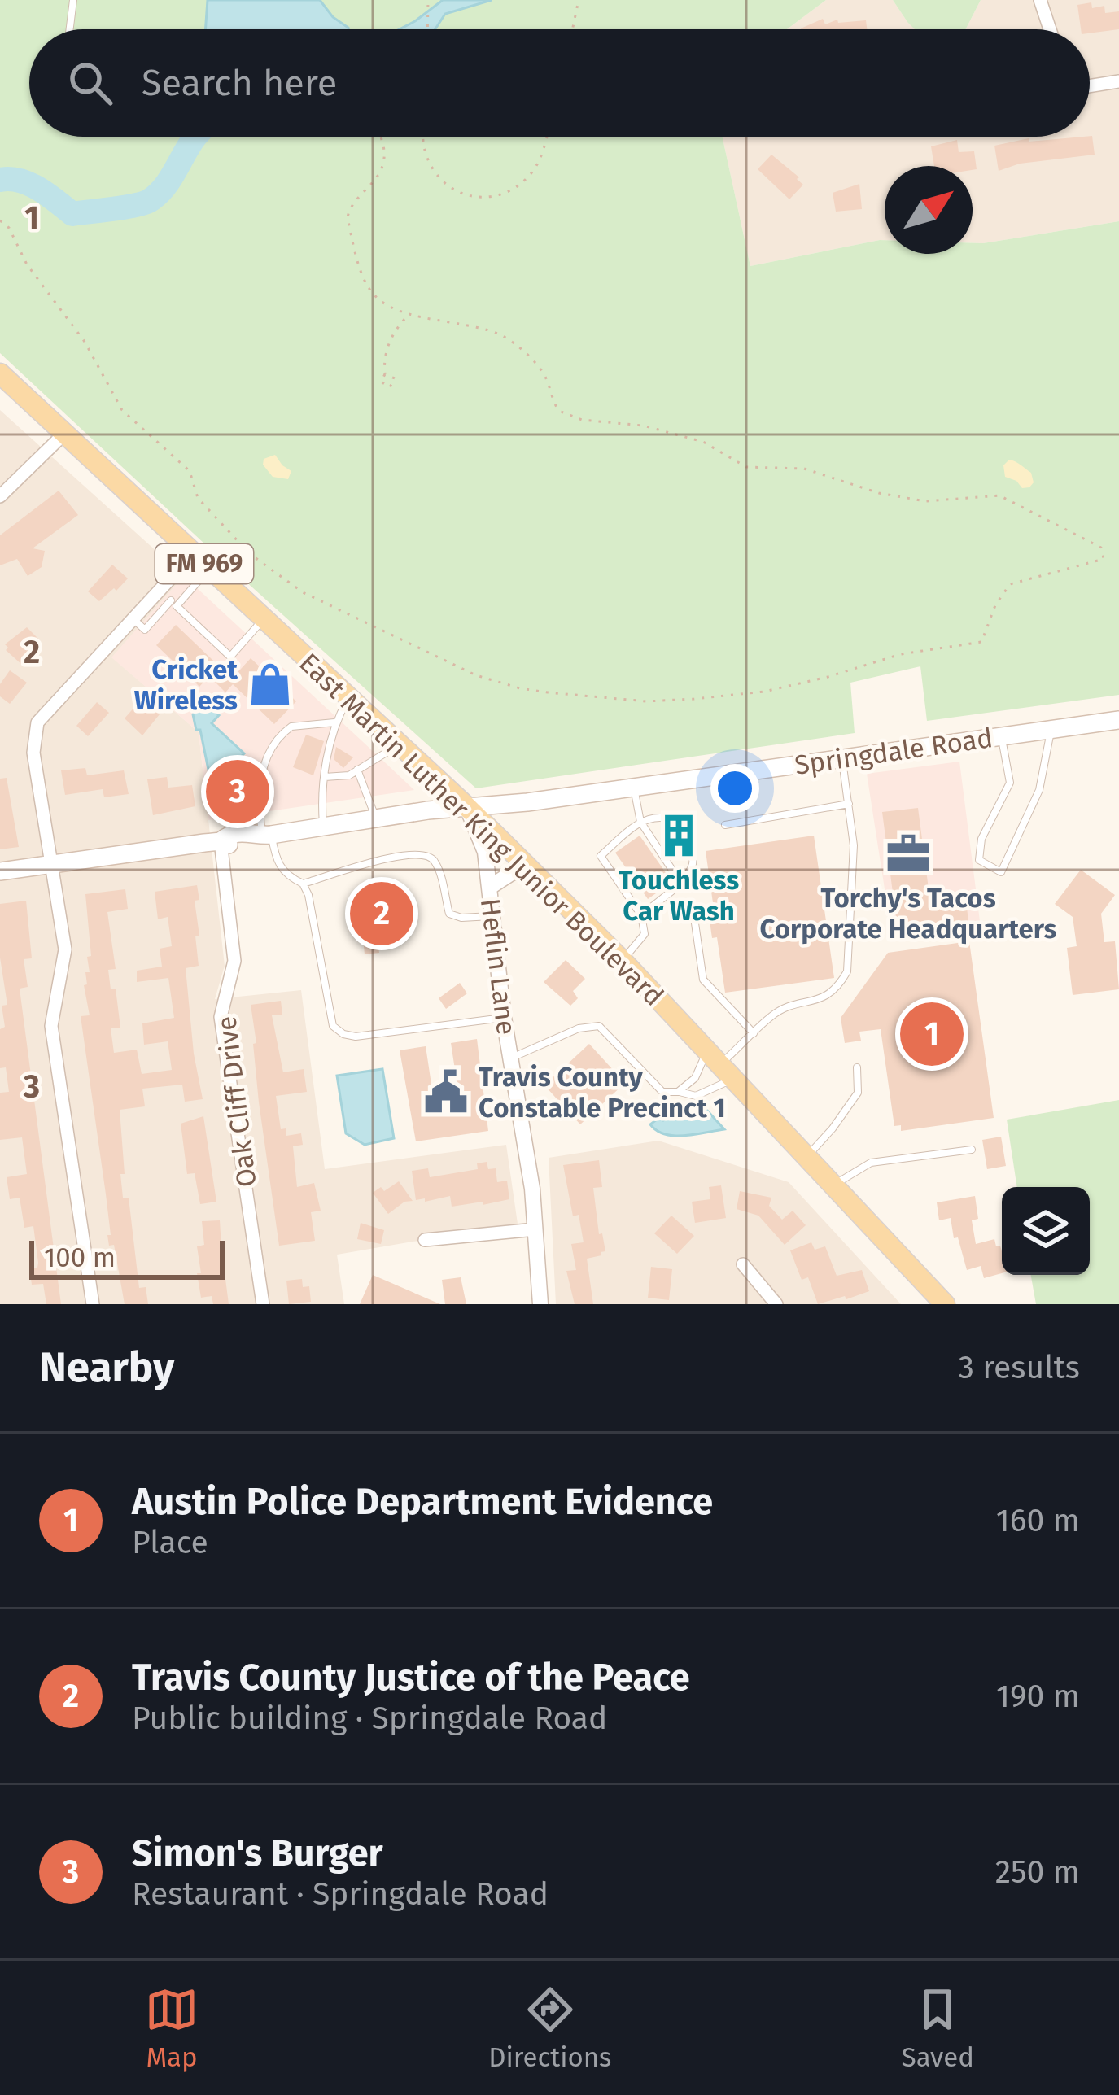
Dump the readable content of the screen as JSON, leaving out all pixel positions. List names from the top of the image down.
{
  "streets": {
    "main road": ["FM 969", "Springdale Road", "East Martin Luther King Junior Boulevard"],
    "street": ["Heflin Lane", "Oak Cliff Drive"]
  },
  "crossings": [
    ["Springdale Road", "East Martin Luther King Junior Boulevard"],
    ["Springdale Road", "Heflin Lane"],
    ["Springdale Road", "Oak Cliff Drive"],
    ["East Martin Luther King Junior Boulevard", "Heflin Lane"]
  ],
  "places": {
    "shop": ["Cricket Wireless"],
    "building": ["Touchless Car Wash"],
    "office": ["Torchy's Tacos Corporate Headquarters"],
    "public building": ["Travis County Constable Precinct 1"]
  },
  "scale_bar": "100 m",
  "north": "top right",
  "page": {
    "search": "Search here",
    "pins": ["3", "2", "1"],
    "scale": "100 m",
    "heading": ["Nearby", "3 results"],
    "list": [
      {
        "mark": "1",
        "name": "Austin Police Department Evidence",
        "note": "Place",
        "value": "160 m"
      },
      {
        "mark": "2",
        "name": "Travis County Justice of the Peace",
        "note": "Public building · Springdale Road",
        "value": "190 m"
      },
      {
        "mark": "3",
        "name": "Simon's Burger",
        "note": "Restaurant · Springdale Road",
        "value": "250 m"
      }
    ],
    "nav": ["Map", "Directions", "Saved"]
  },
  "grid": {
    "rows": ["1", "2", "3"]
  }
}
